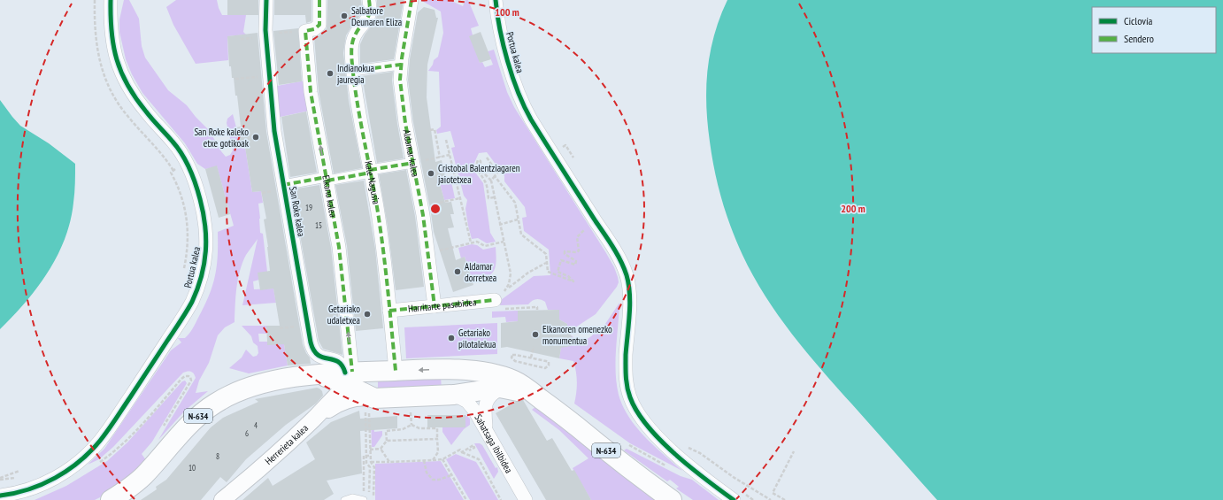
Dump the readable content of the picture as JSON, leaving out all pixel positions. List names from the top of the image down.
{
  "streets": {
    "highway": ["N-634"],
    "street": [
      "Portua kalea",
      "Aldamar kalea",
      "Kale Nagusia",
      "Elkano kalea",
      "San Roke kalea",
      "Harritarte pasabidea",
      "Sahatsaga ibilbidea",
      "Herrerieta kalea"
    ]
  },
  "crossings": [
    ["Aldamar kalea", "Harritarte pasabidea"],
    ["Kale Nagusia", "Harritarte pasabidea"],
    ["Kale Nagusia", "N-634"],
    ["Elkano kalea", "San Roke kalea"],
    ["Elkano kalea", "N-634"],
    ["Elkano kalea", "Herrerieta kalea"],
    ["San Roke kalea", "N-634"],
    ["San Roke kalea", "Herrerieta kalea"],
    ["N-634", "Sahatsaga ibilbidea"],
    ["N-634", "Herrerieta kalea"]
  ],
  "one_way": ["Elkano kalea"],
  "places": [
    "Salbatore Deunaren Eliza",
    "Indianokua jauregia",
    "San Roke kaleko etxe gotikoak",
    "Cristobal Balentziagaren jaiotetxea",
    "Aldamar dorretxea",
    "Getariako udaletxea",
    "Elkanoren omenezko monumentua",
    "Getariako pilotalekua"
  ],
  "house_numbers": [
    "19",
    "15",
    "4",
    "6",
    "8",
    "10"
  ],
  "legend": ["Ciclovía", "Sendero"],
  "rings": ["100 m", "200 m"]
}
